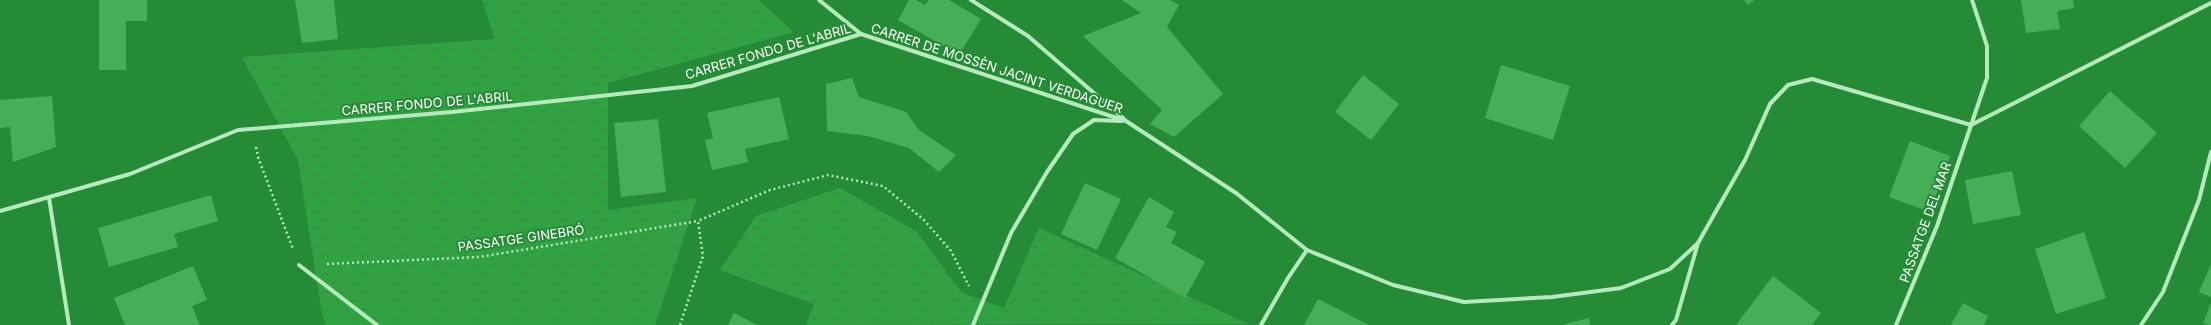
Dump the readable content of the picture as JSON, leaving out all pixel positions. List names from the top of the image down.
{
  "streets": {
    "street": ["CARRER FONDO DE L'ABRIL", "CARRER DE MOSSÈN JACINT VERDAGUER", "PASSATGE DEL MAR"],
    "path": ["PASSATGE GINEBRÓ"]
  },
  "crossings": [
    ["CARRER FONDO DE L'ABRIL", "CARRER DE MOSSÈN JACINT VERDAGUER"],
    ["CARRER DE MOSSÈN JACINT VERDAGUER", "PASSATGE DEL MAR"]
  ]
}
